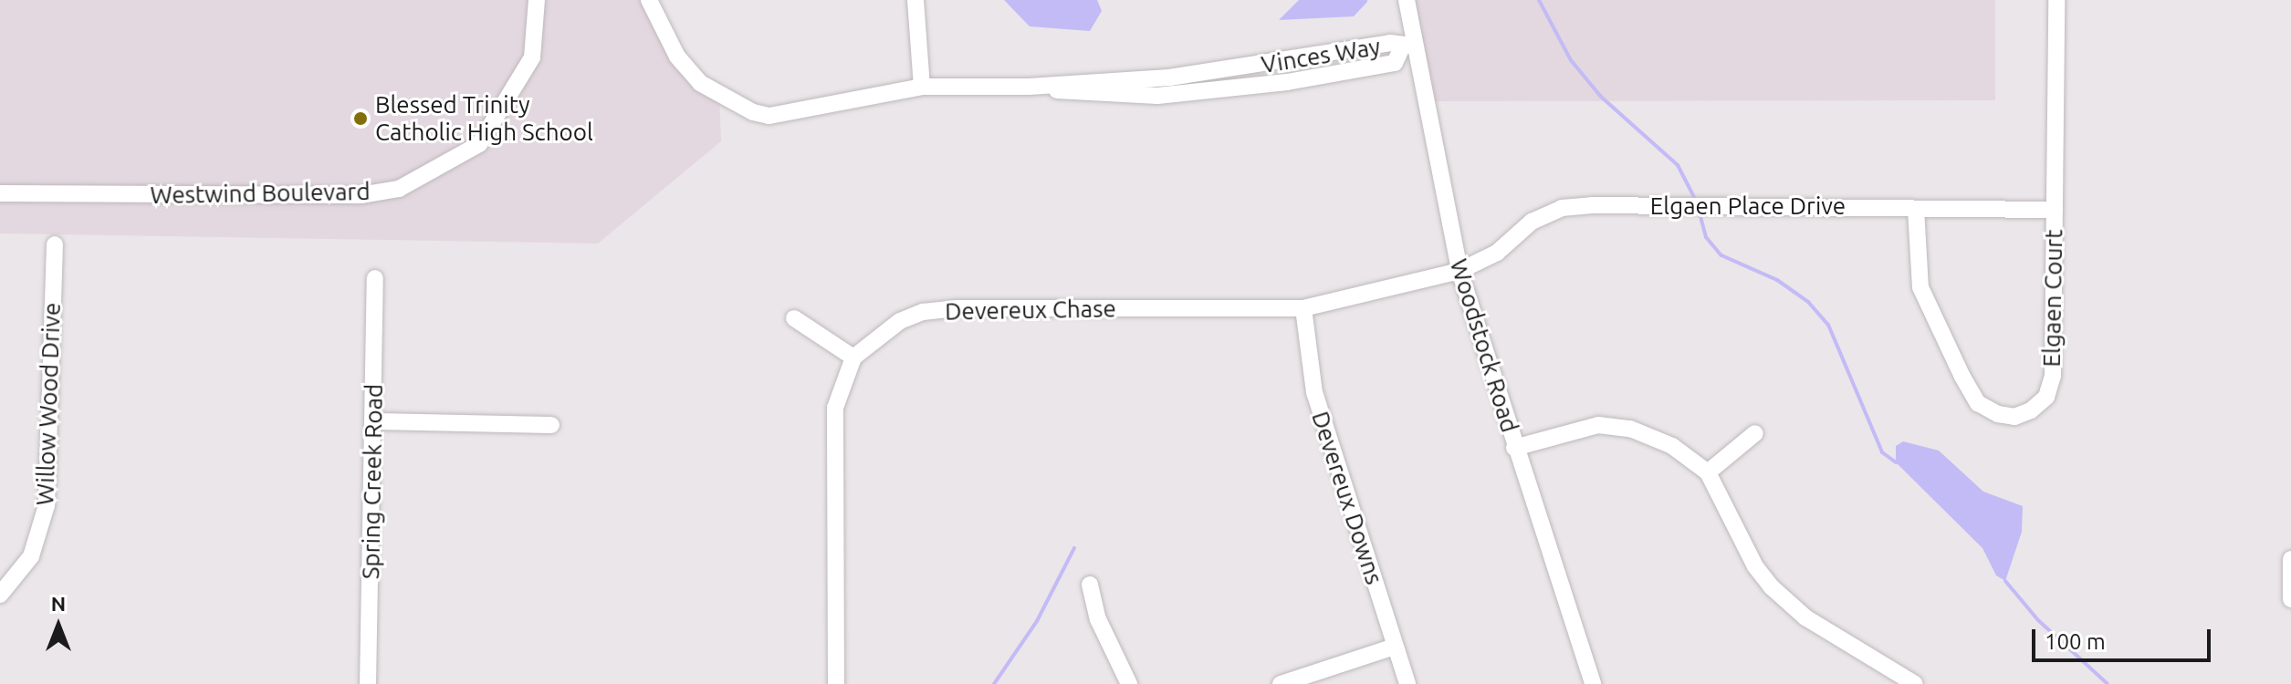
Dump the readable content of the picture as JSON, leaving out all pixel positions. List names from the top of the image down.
{
  "streets": {
    "street": [
      "Vinces Way",
      "Westwind Boulevard",
      "Elgaen Place Drive",
      "Elgaen Court",
      "Devereux Chase",
      "Woodstock Road",
      "Willow Wood Drive",
      "Spring Creek Road",
      "Devereux Downs"
    ]
  },
  "crossings": [
    ["Vinces Way", "Woodstock Road"],
    ["Elgaen Place Drive", "Elgaen Court"],
    ["Elgaen Place Drive", "Devereux Chase"],
    ["Elgaen Place Drive", "Woodstock Road"],
    ["Devereux Chase", "Woodstock Road"],
    ["Devereux Chase", "Devereux Downs"]
  ],
  "places": ["Blessed Trinity Catholic High School"],
  "scale_bar": "100 m",
  "north": "top"
}
